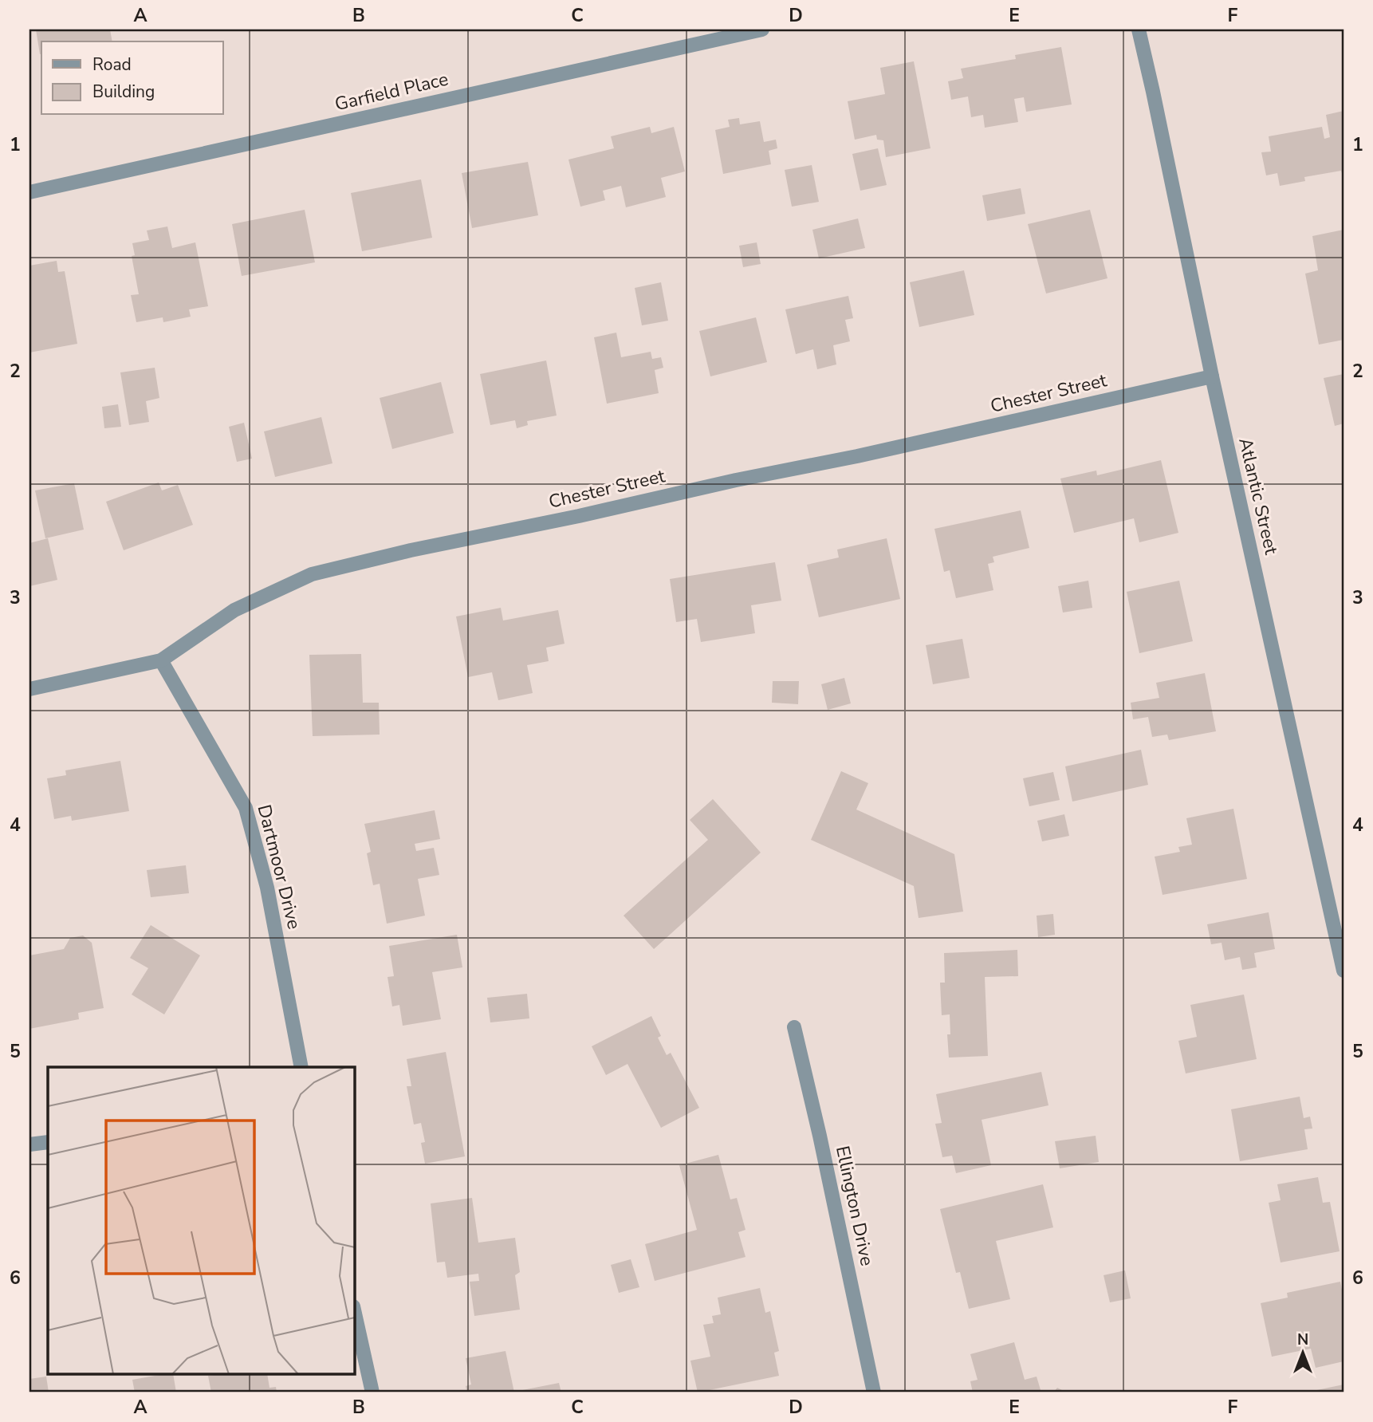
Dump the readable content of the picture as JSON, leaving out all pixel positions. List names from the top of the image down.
{
  "streets": {
    "street": [
      "Garfield Place",
      "Chester Street",
      "Atlantic Street",
      "Dartmoor Drive",
      "Ellington Drive"
    ]
  },
  "crossings": [
    ["Chester Street", "Atlantic Street"],
    ["Chester Street", "Dartmoor Drive"]
  ],
  "legend": ["Road", "Building"],
  "north": "top",
  "grid": {
    "columns": [
      "A",
      "B",
      "C",
      "D",
      "E",
      "F"
    ],
    "rows": [
      "1",
      "2",
      "3",
      "4",
      "5",
      "6"
    ]
  }
}
